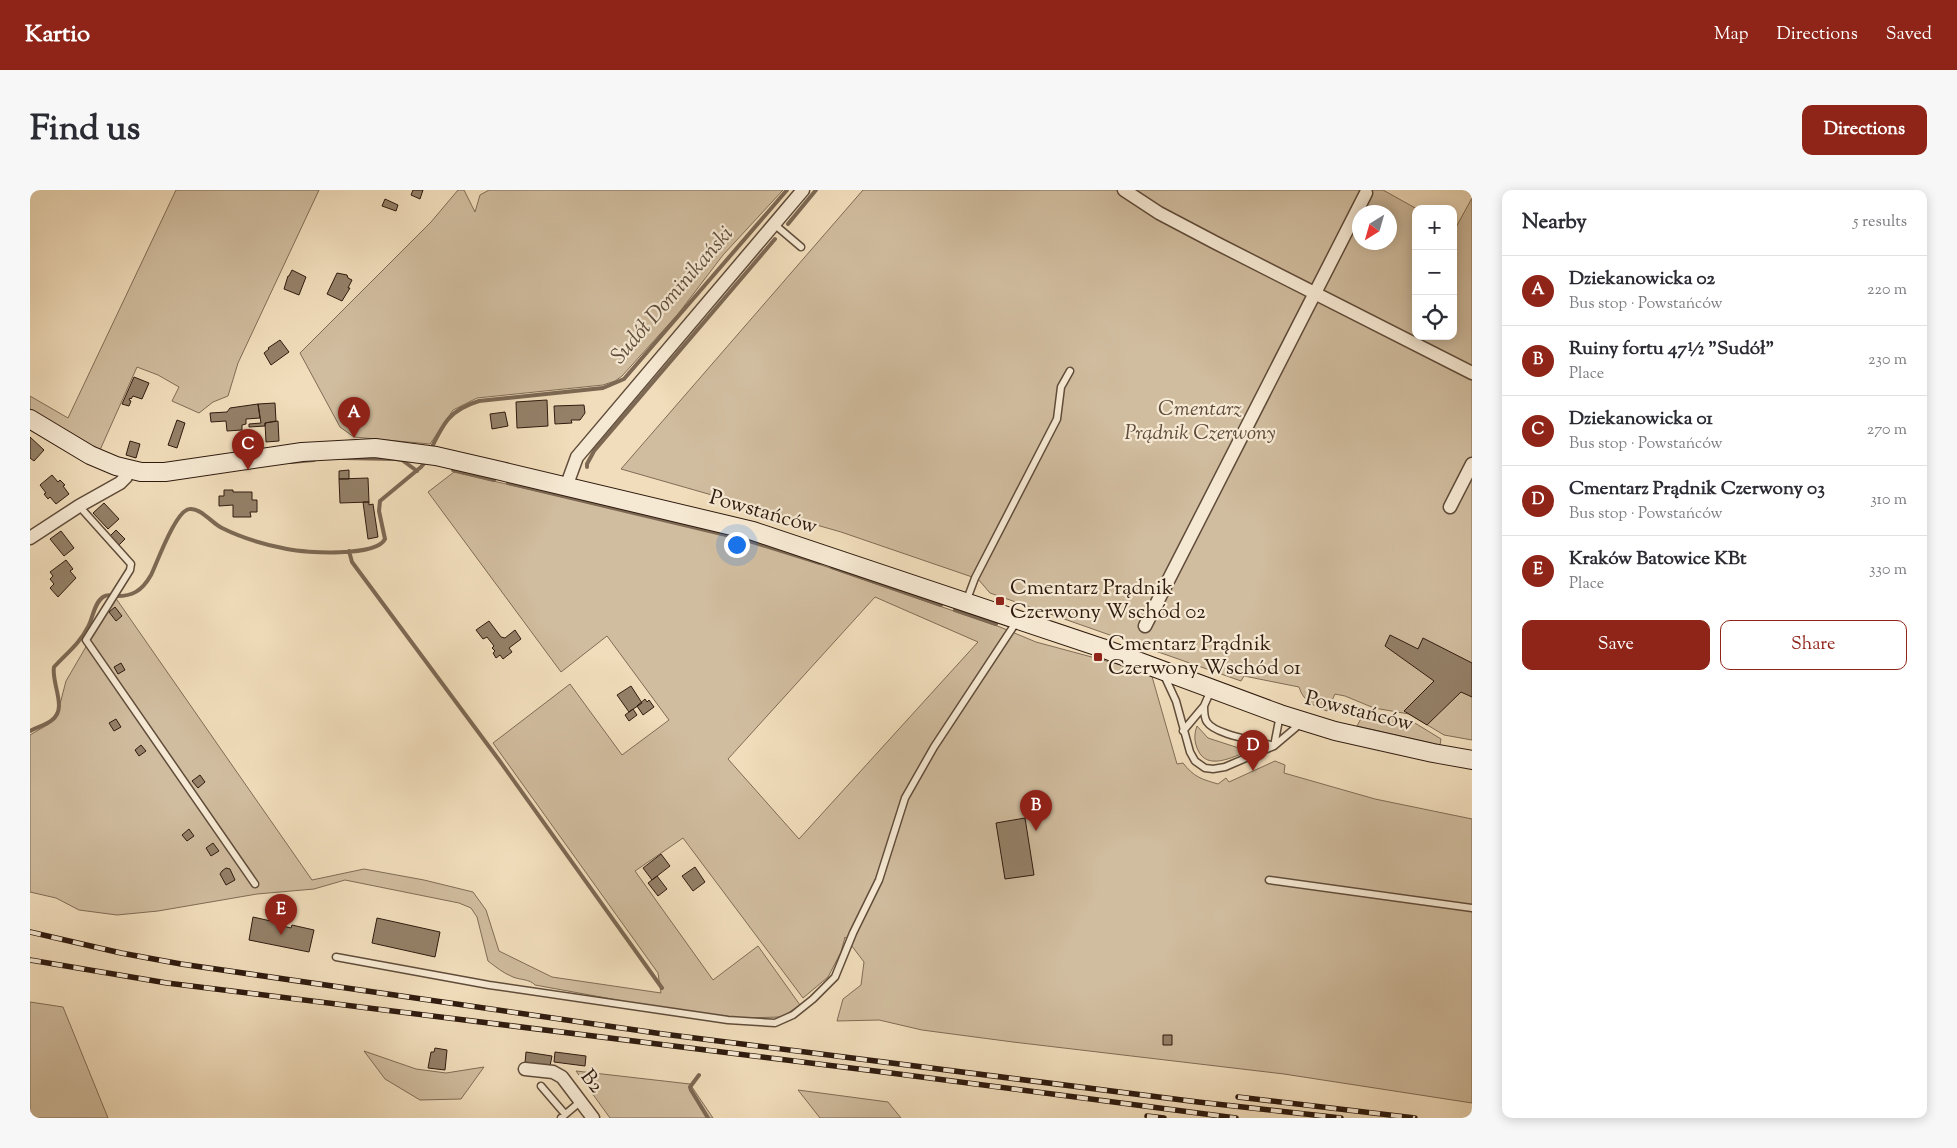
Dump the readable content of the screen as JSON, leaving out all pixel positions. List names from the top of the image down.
{
  "streets": {
    "street": ["Powstańców", "B2"]
  },
  "water": ["Sudół Dominikański"],
  "parks": ["Cmentarz Prądnik Czerwony"],
  "places": {
    "transit": ["Cmentarz Prądnik Czerwony Wschód 02", "Cmentarz Prądnik Czerwony Wschód 01"]
  },
  "north": "bottom left",
  "page": {
    "header": "Kartio",
    "nav": ["Map", "Directions", "Saved"],
    "title": "Find us",
    "buttons": [
      "Directions",
      ["Save", "Share"]
    ],
    "heading": ["Nearby", "5 results"],
    "map_buttons": ["+", "−"],
    "list": [
      {
        "mark": "A",
        "name": "Dziekanowicka 02",
        "note": "Bus stop · Powstańców",
        "value": "220 m"
      },
      {
        "mark": "B",
        "name": "Ruiny fortu 47½ \"Sudół\"",
        "note": "Place",
        "value": "230 m"
      },
      {
        "mark": "C",
        "name": "Dziekanowicka 01",
        "note": "Bus stop · Powstańców",
        "value": "270 m"
      },
      {
        "mark": "D",
        "name": "Cmentarz Prądnik Czerwony 03",
        "note": "Bus stop · Powstańców",
        "value": "310 m"
      },
      {
        "mark": "E",
        "name": "Kraków Batowice KBt",
        "note": "Place",
        "value": "330 m"
      }
    ],
    "pins": [
      "A",
      "C",
      "D",
      "B",
      "E"
    ]
  }
}
